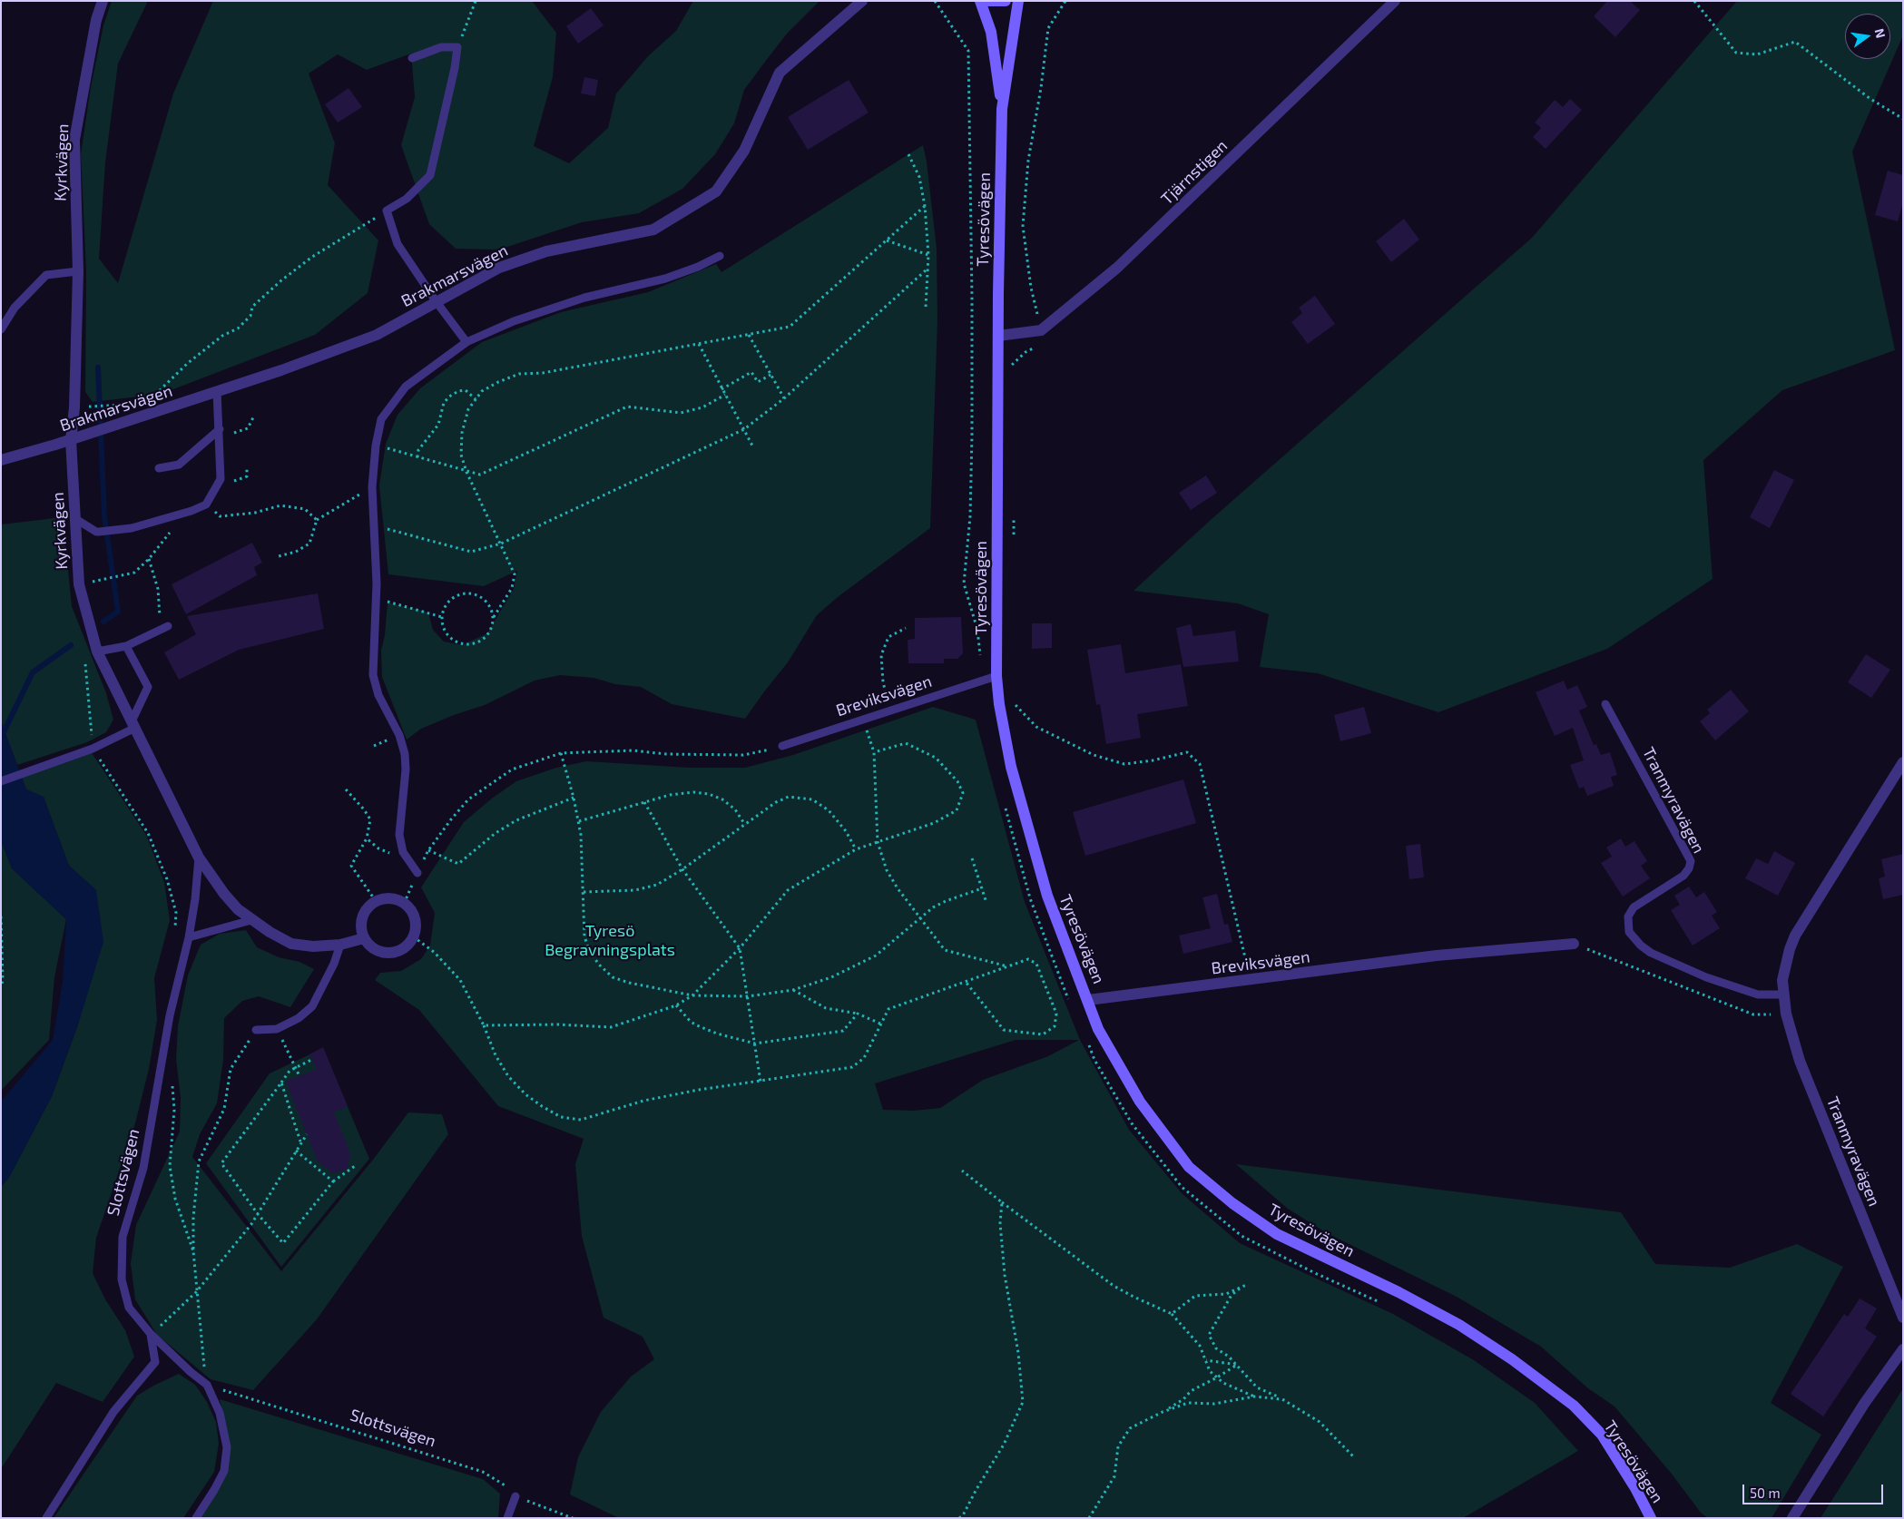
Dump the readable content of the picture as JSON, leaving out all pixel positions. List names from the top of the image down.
{
  "streets": {
    "main road": ["Tyresövägen"],
    "street": [
      "Kyrkvägen",
      "Tjärnstigen",
      "Brakmarsvägen",
      "Breviksvägen",
      "Tranmyravägen"
    ],
    "lane": ["Slottsvägen"]
  },
  "crossings": [
    ["Kyrkvägen", "Brakmarsvägen"],
    ["Kyrkvägen", "Slottsvägen"],
    ["Tyresövägen", "Breviksvägen"]
  ],
  "parks": ["Tyresö Begravningsplats"],
  "scale_bar": "50 m",
  "north": "right"
}
